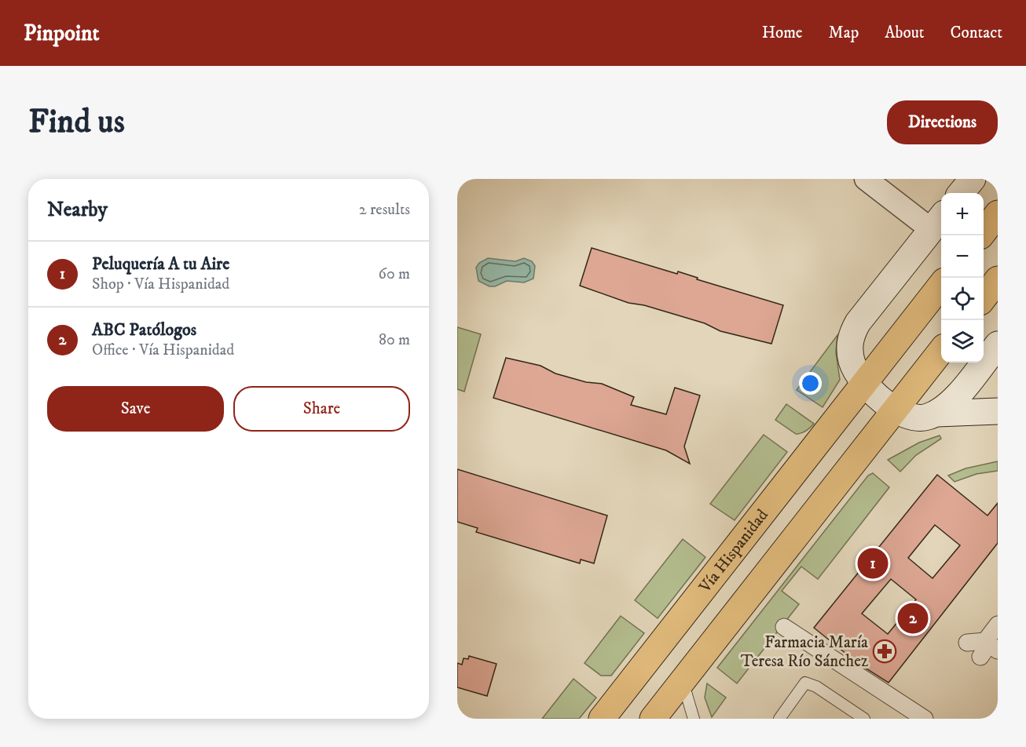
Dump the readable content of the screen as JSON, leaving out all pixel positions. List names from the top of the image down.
{
  "streets": {
    "highway": ["Vía Hispanidad"]
  },
  "places": {
    "pharmacy": ["Farmacia María Teresa Río Sánchez"]
  },
  "page": {
    "header": "Pinpoint",
    "nav": [
      "Home",
      "Map",
      "About",
      "Contact"
    ],
    "buttons": [
      "Directions",
      ["Save", "Share"]
    ],
    "title": "Find us",
    "heading": ["Nearby", "2 results"],
    "map_buttons": ["+", "−"],
    "list": [
      {
        "mark": "1",
        "name": "Peluquería A tu Aire",
        "note": "Shop · Vía Hispanidad",
        "value": "60 m"
      },
      {
        "mark": "2",
        "name": "ABC Patólogos",
        "note": "Office · Vía Hispanidad",
        "value": "80 m"
      }
    ],
    "pins": ["1", "2"]
  }
}
